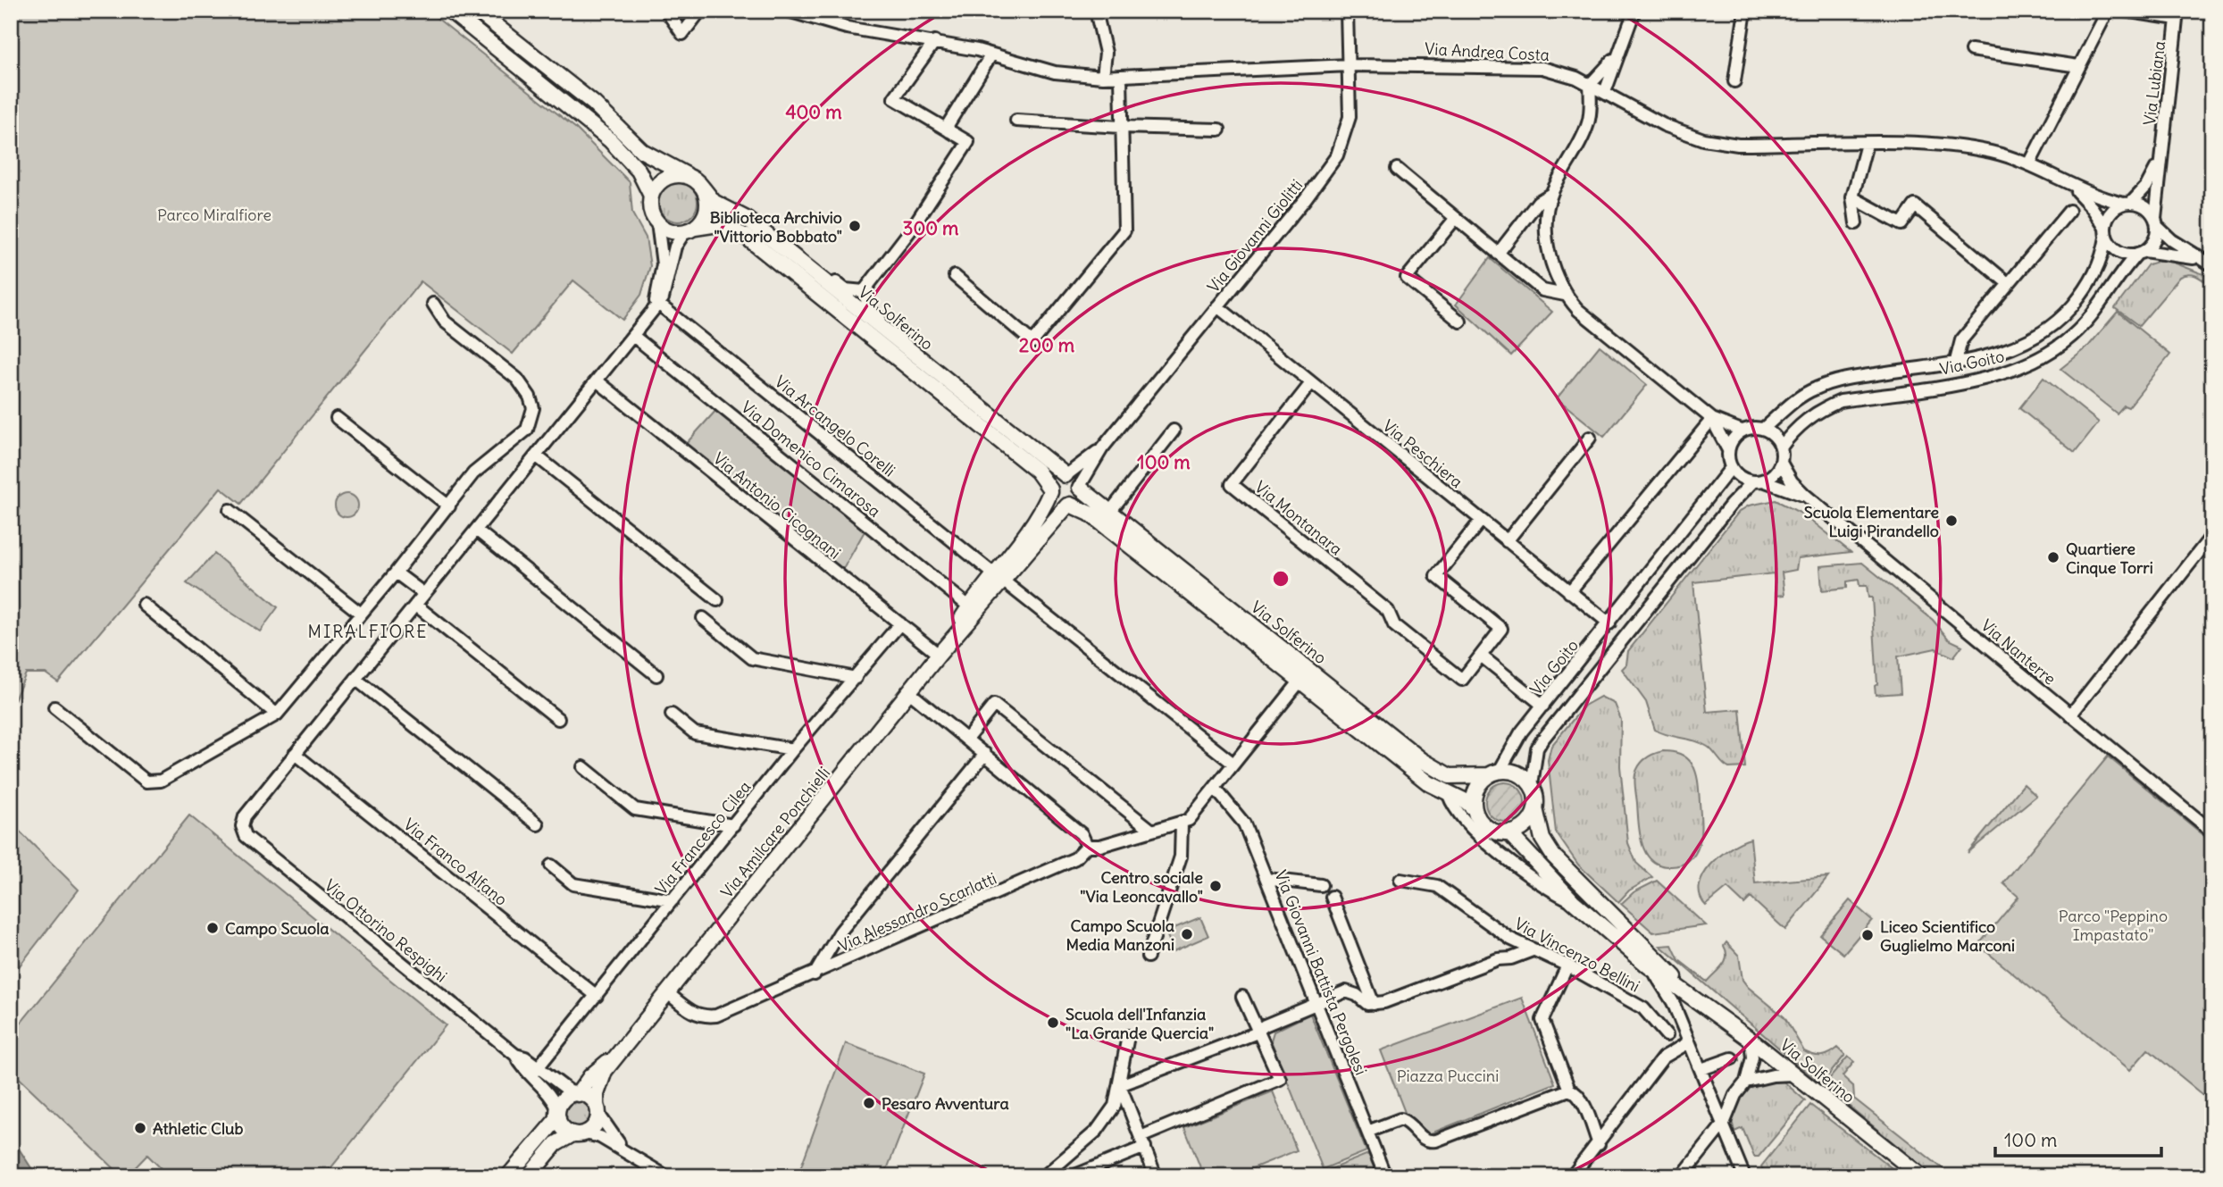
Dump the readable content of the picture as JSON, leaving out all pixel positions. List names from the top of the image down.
{
  "streets": {
    "main road": ["Via Solferino", "Via Amilcare Ponchielli"],
    "street": [
      "Via Andrea Costa",
      "Via Lubiana",
      "Via Giovanni Giolitti",
      "Via Goito",
      "Via Arcangelo Corelli",
      "Via Peschiera",
      "Via Domenico Cimarosa",
      "Via Antonio Cicognani",
      "Via Montanara",
      "Via Nanterre",
      "Via Francesco Cilea",
      "Via Franco Alfano",
      "Via Alessandro Scarlatti",
      "Via Ottorino Respighi",
      "Via Vincenzo Bellini",
      "Via Giovanni Battista Pergolesi"
    ]
  },
  "crossings": [
    ["Via Andrea Costa", "Via Lubiana"],
    ["Via Andrea Costa", "Via Giovanni Giolitti"],
    ["Via Andrea Costa", "Via Goito"],
    ["Via Lubiana", "Via Goito"],
    ["Via Giovanni Giolitti", "Via Solferino"],
    ["Via Giovanni Giolitti", "Via Peschiera"],
    ["Via Giovanni Giolitti", "Via Amilcare Ponchielli"],
    ["Via Solferino", "Via Goito"],
    ["Via Solferino", "Via Amilcare Ponchielli"],
    ["Via Goito", "Via Peschiera"],
    ["Via Goito", "Via Nanterre"],
    ["Via Arcangelo Corelli", "Via Amilcare Ponchielli"],
    ["Via Peschiera", "Via Montanara"],
    ["Via Domenico Cimarosa", "Via Amilcare Ponchielli"],
    ["Via Antonio Cicognani", "Via Amilcare Ponchielli"],
    ["Via Antonio Cicognani", "Via Francesco Cilea"],
    ["Via Amilcare Ponchielli", "Via Alessandro Scarlatti"],
    ["Via Amilcare Ponchielli", "Via Ottorino Respighi"],
    ["Via Francesco Cilea", "Via Franco Alfano"],
    ["Via Francesco Cilea", "Via Ottorino Respighi"],
    ["Via Franco Alfano", "Via Ottorino Respighi"]
  ],
  "districts": ["MIRALFIORE"],
  "parks": ["Parco Miralfiore", "Parco \"Peppino Impastato\"", "Piazza Puccini"],
  "places": [
    "Biblioteca Archivio \"Vittorio Bobbato\"",
    "Scuola Elementare Luigi Pirandello",
    "Quartiere Cinque Torri",
    "Centro sociale \"Via Leoncavallo\"",
    "Campo Scuola",
    "Campo Scuola Media Manzoni",
    "Liceo Scientifico Guglielmo Marconi",
    "Scuola dell'Infanzia \"La Grande Quercia\"",
    "Pesaro Avventura",
    "Athletic Club"
  ],
  "scale_bar": "100 m",
  "rings": [
    "400 m",
    "300 m",
    "200 m",
    "100 m"
  ]
}
